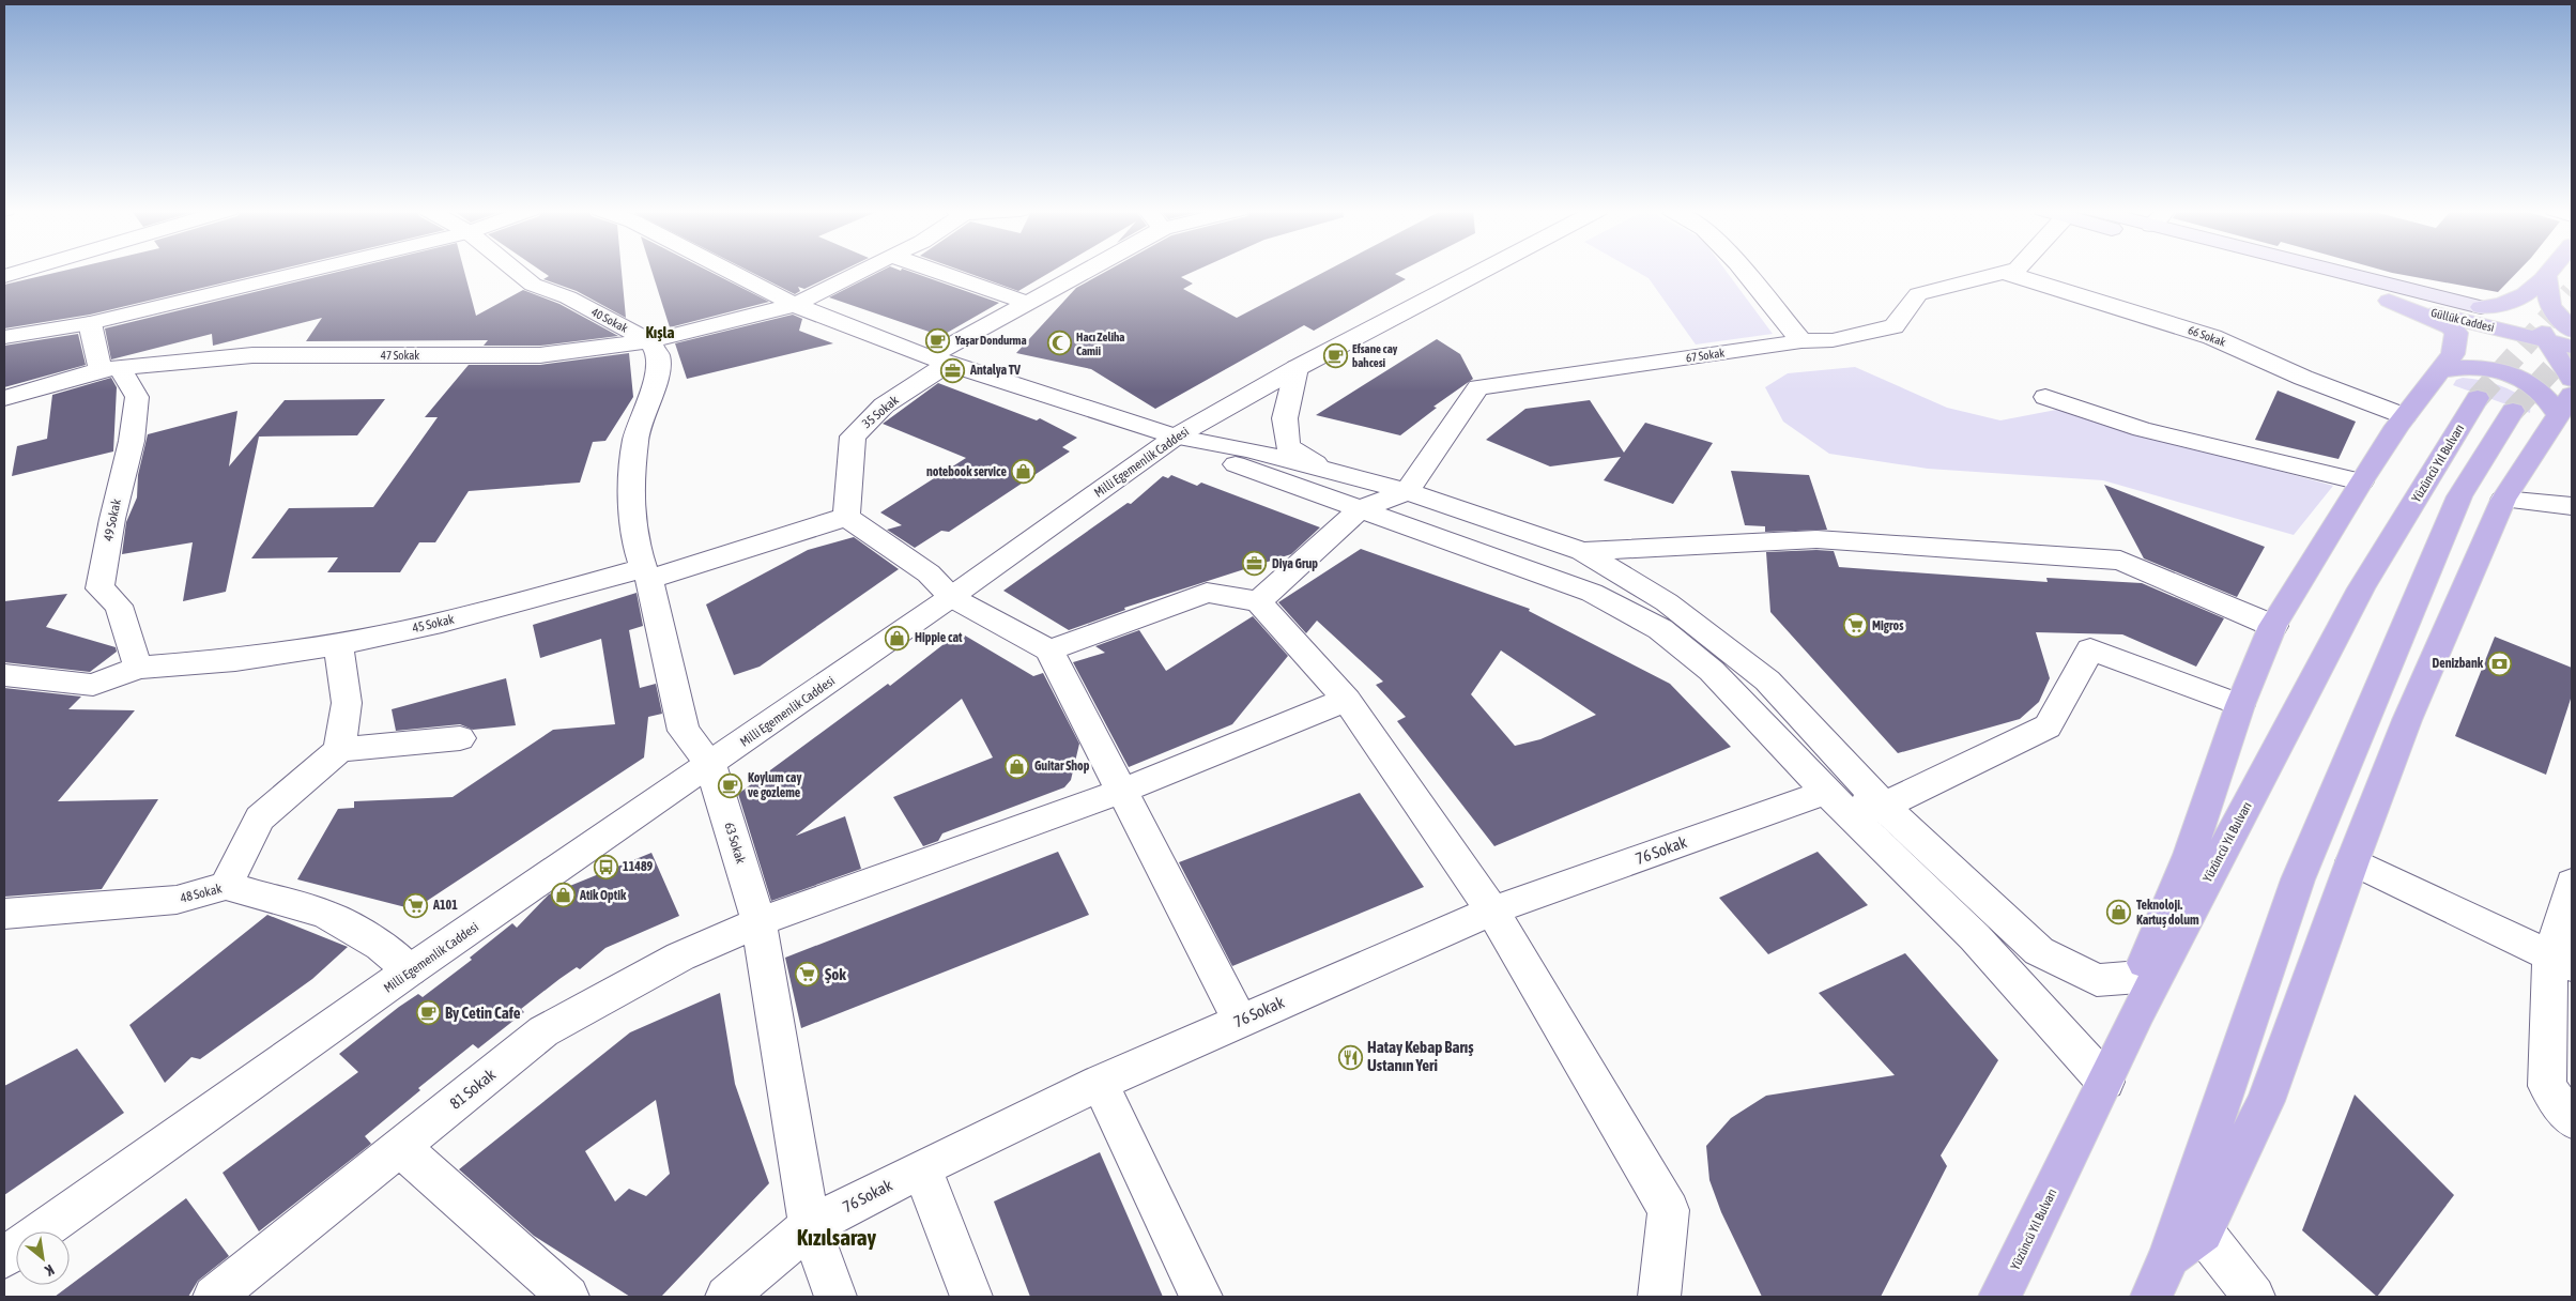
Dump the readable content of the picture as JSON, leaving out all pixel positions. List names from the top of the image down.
{
  "streets": {
    "main road": ["Güllük Caddesi", "Yüzüncü Yıl Bulvarı"],
    "street": [
      "40 Sokak",
      "66 Sokak",
      "47 Sokak",
      "67 Sokak",
      "35 Sokak",
      "Milli Egemenlik Caddesi",
      "49 Sokak",
      "45 Sokak",
      "63 Sokak",
      "76 Sokak",
      "48 Sokak",
      "81 Sokak"
    ]
  },
  "crossings": [
    ["40 Sokak", "47 Sokak"],
    ["66 Sokak", "67 Sokak"],
    ["47 Sokak", "49 Sokak"],
    ["35 Sokak", "45 Sokak"],
    ["Milli Egemenlik Caddesi", "63 Sokak"],
    ["Milli Egemenlik Caddesi", "48 Sokak"],
    ["49 Sokak", "45 Sokak"],
    ["63 Sokak", "76 Sokak"],
    ["63 Sokak", "81 Sokak"]
  ],
  "districts": ["Kışla", "Kızılsaray"],
  "places": {
    "cafe": [
      "Yaşar Dondurma",
      "Efsane cay bahcesi",
      "Koylum cay ve gozleme",
      "By Cetin Cafe"
    ],
    "mosque": ["Hacı Zeliha Camii"],
    "office": ["Antalya TV", "Diya Grup"],
    "shop": [
      "notebook service",
      "Hippie cat",
      "Guitar Shop",
      "Atik Optik",
      "Teknoloji. Kartuş dolum"
    ],
    "supermarket": ["Migros", "A101", "Şok"],
    "bank": ["Denizbank"],
    "bus stop": ["11489"],
    "restaurant": ["Hatay Kebap Barış Ustanın Yeri"]
  },
  "north": "bottom right"
}
